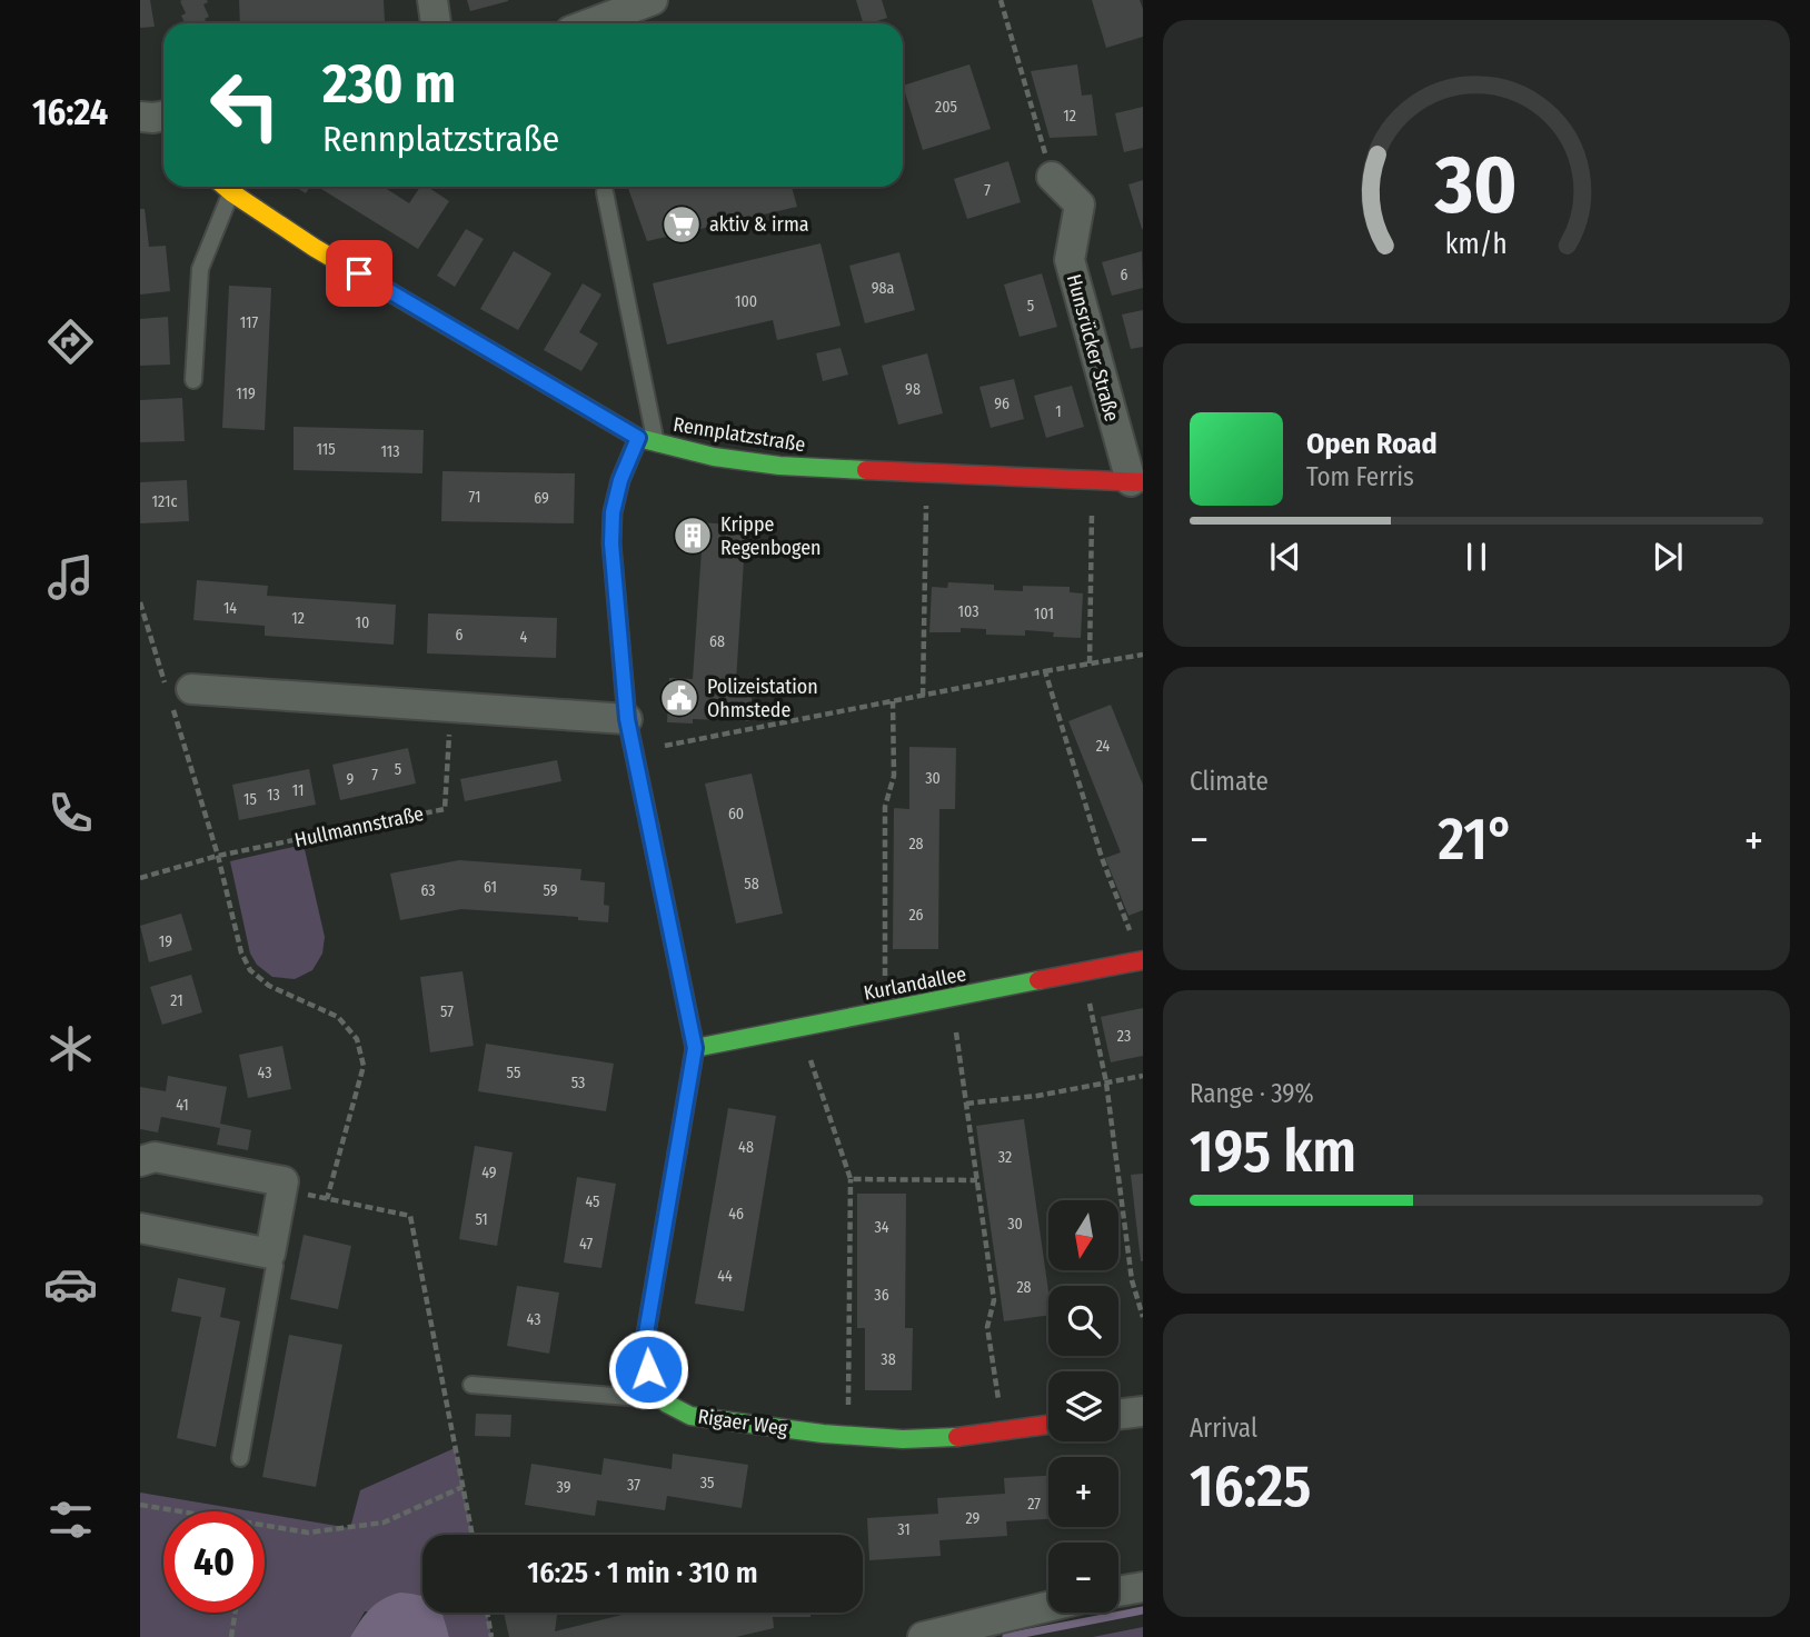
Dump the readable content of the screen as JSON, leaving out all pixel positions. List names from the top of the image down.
{
  "streets": {
    "street": [
      "Hunsrücker Straße",
      "Rennplatzstraße",
      "Kurlandallee",
      "Rigaer Weg"
    ],
    "path": ["Hullmannstraße"]
  },
  "crossings": [
    ["Hunsrücker Straße", "Rennplatzstraße"]
  ],
  "places": {
    "supermarket": ["aktiv & irma"],
    "building": ["Krippe Regenbogen"],
    "public building": ["Polizeistation Ohmstede"]
  },
  "house_numbers": [
    "205",
    "12",
    "7",
    "6",
    "98a",
    "100",
    "5",
    "117",
    "98",
    "119",
    "96",
    "1",
    "115",
    "113",
    "71",
    "69",
    "121c",
    "14",
    "103",
    "101",
    "12",
    "10",
    "6",
    "4",
    "68",
    "24",
    "5",
    "7",
    "30",
    "9",
    "11",
    "13",
    "15",
    "60",
    "28",
    "58",
    "61",
    "63",
    "59",
    "26",
    "19",
    "21",
    "57",
    "23",
    "43",
    "55",
    "53",
    "41",
    "48",
    "32",
    "49",
    "45",
    "46",
    "51",
    "30",
    "34",
    "47",
    "44",
    "28",
    "36",
    "43",
    "38",
    "35",
    "37",
    "39",
    "27",
    "29",
    "31"
  ],
  "north": "bottom",
  "page": {
    "tabs": "16:24",
    "turn": ["230 m", "Rennplatzstraße"],
    "song": ["Open Road", "Tom Ferris"],
    "tile": [
      "Climate",
      ["Range · 39%", "195 km"],
      ["Arrival", "16:25"]
    ],
    "heat": ["−", "21°", "+"],
    "map_buttons": ["+", "−"],
    "limit": "40",
    "trip": "16:25 · 1 min · 310 m",
    "gauge": ["30", "km/h"]
  }
}
